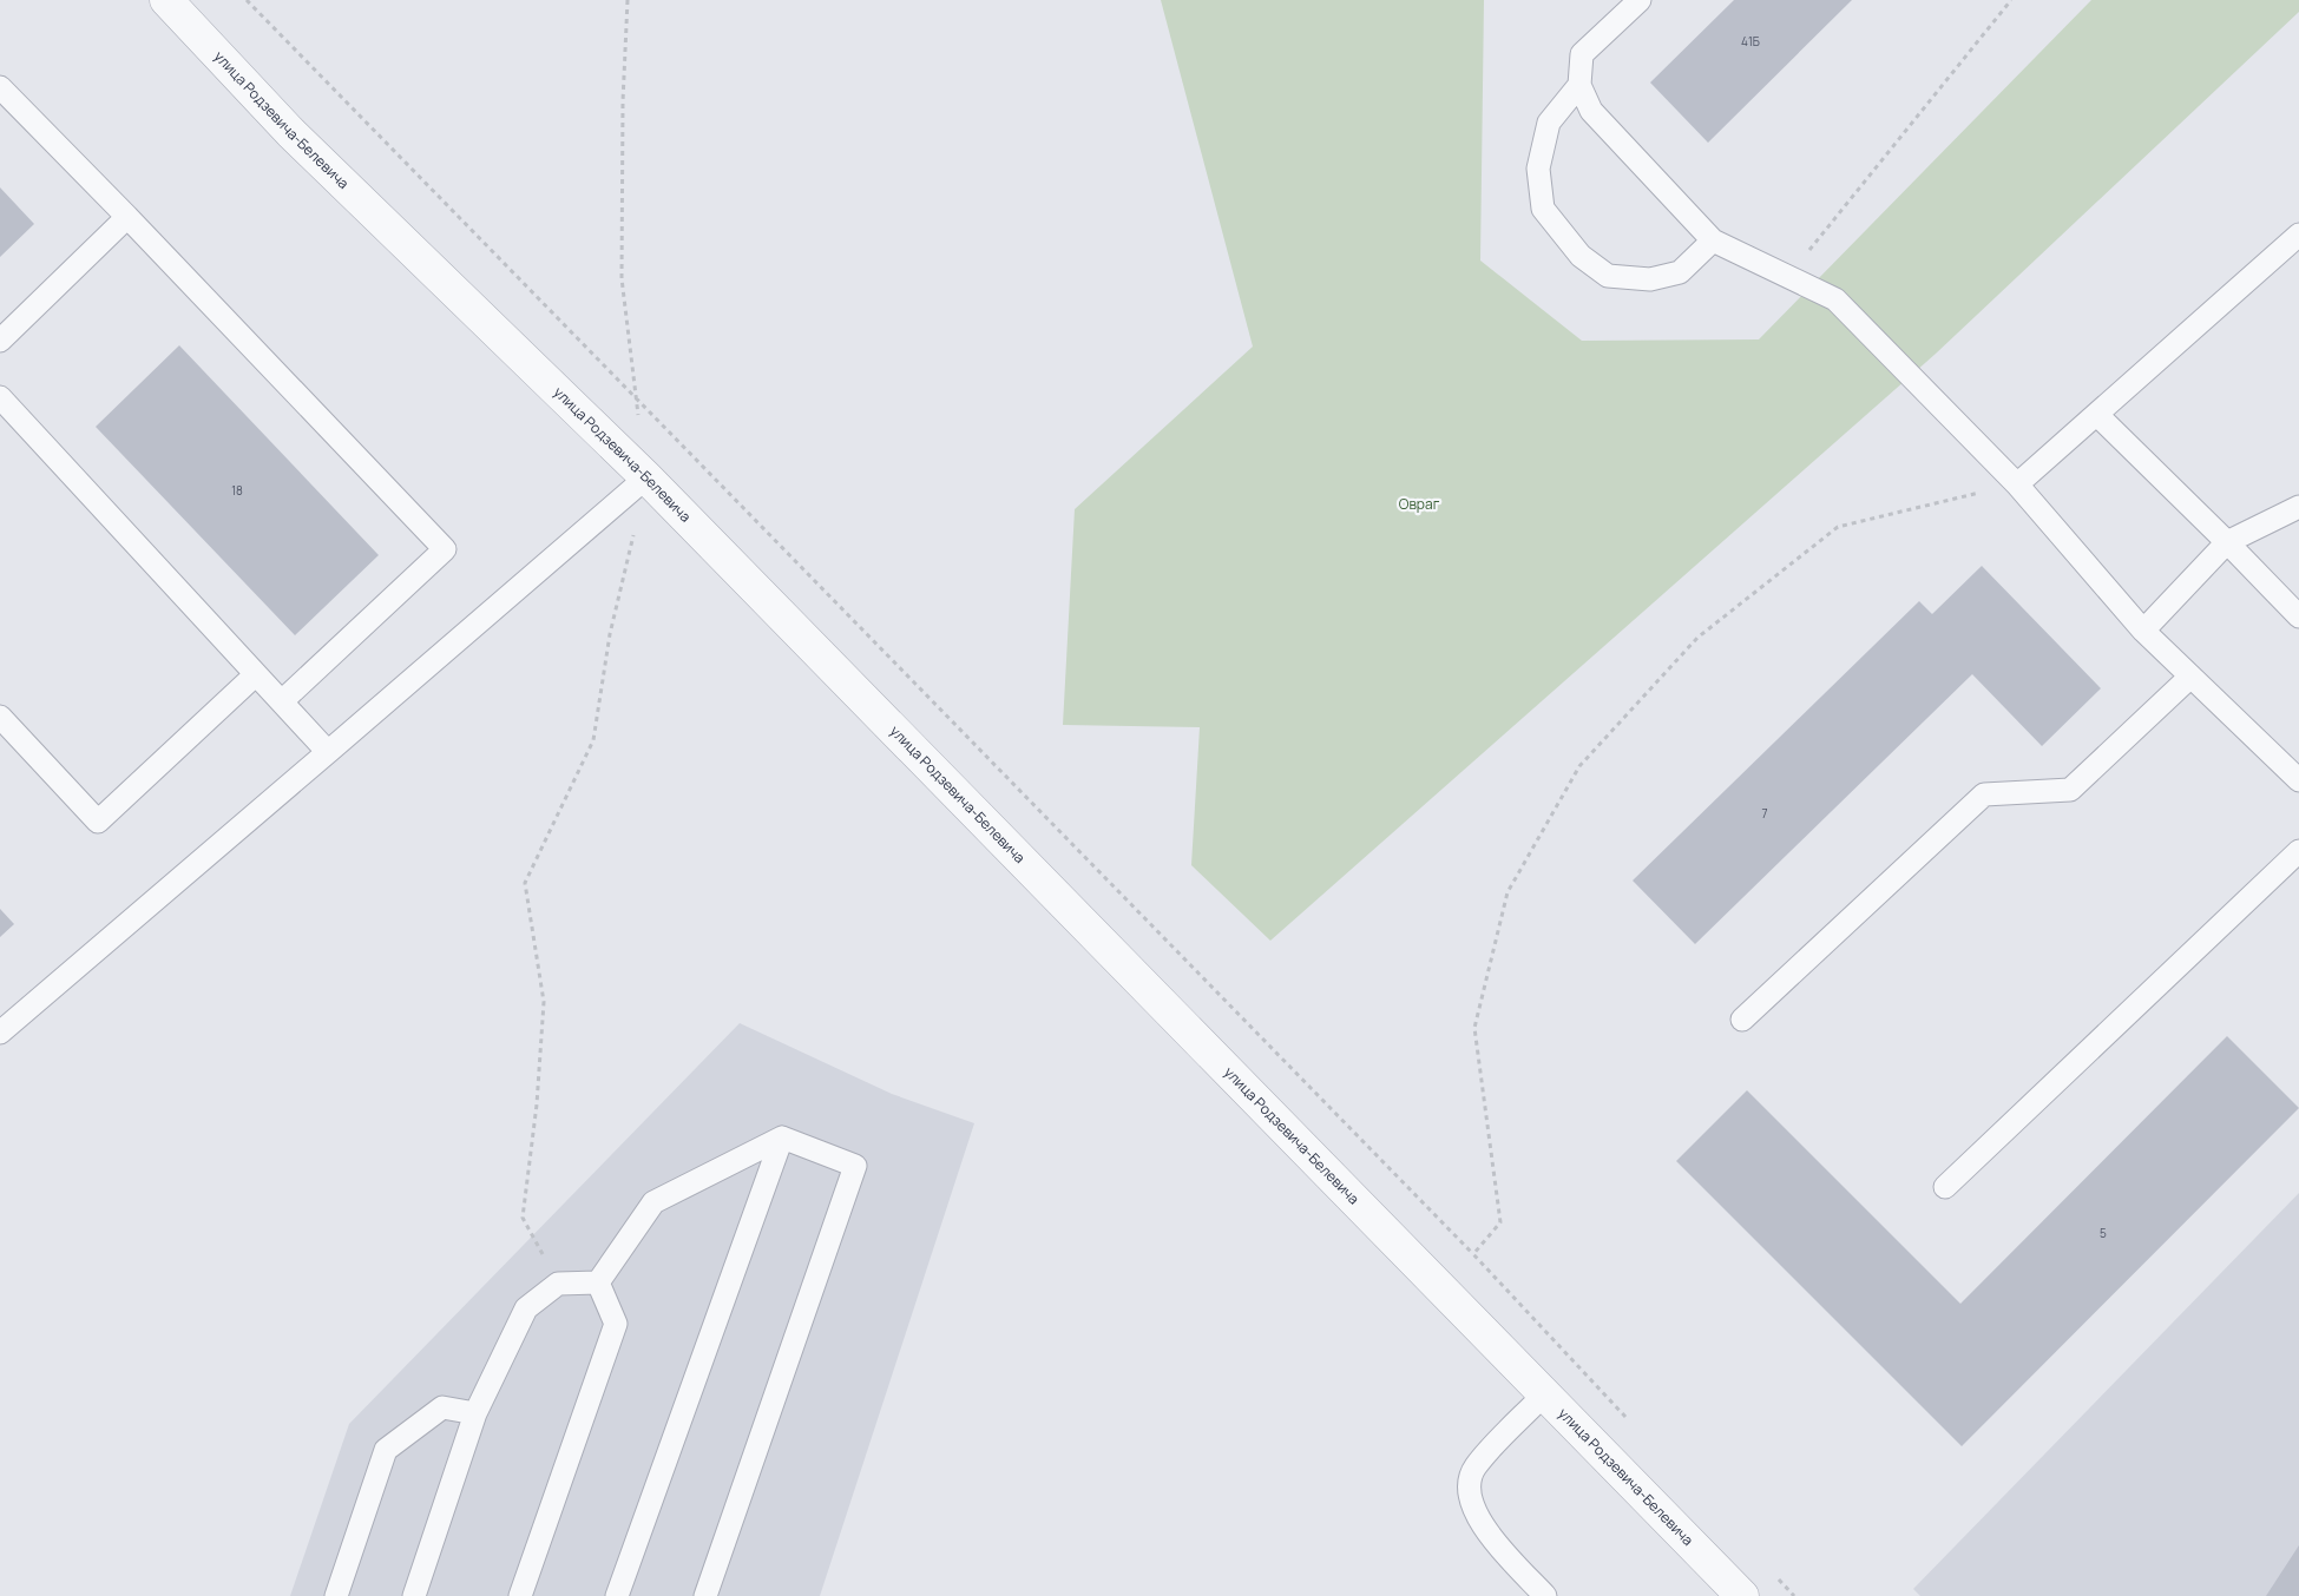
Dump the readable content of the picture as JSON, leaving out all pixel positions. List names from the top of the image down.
{
  "streets": {
    "street": ["улица Родзевича-Белевича"]
  },
  "parks": ["Овраг"],
  "house_numbers": [
    "41Б",
    "18",
    "7",
    "5"
  ]
}
